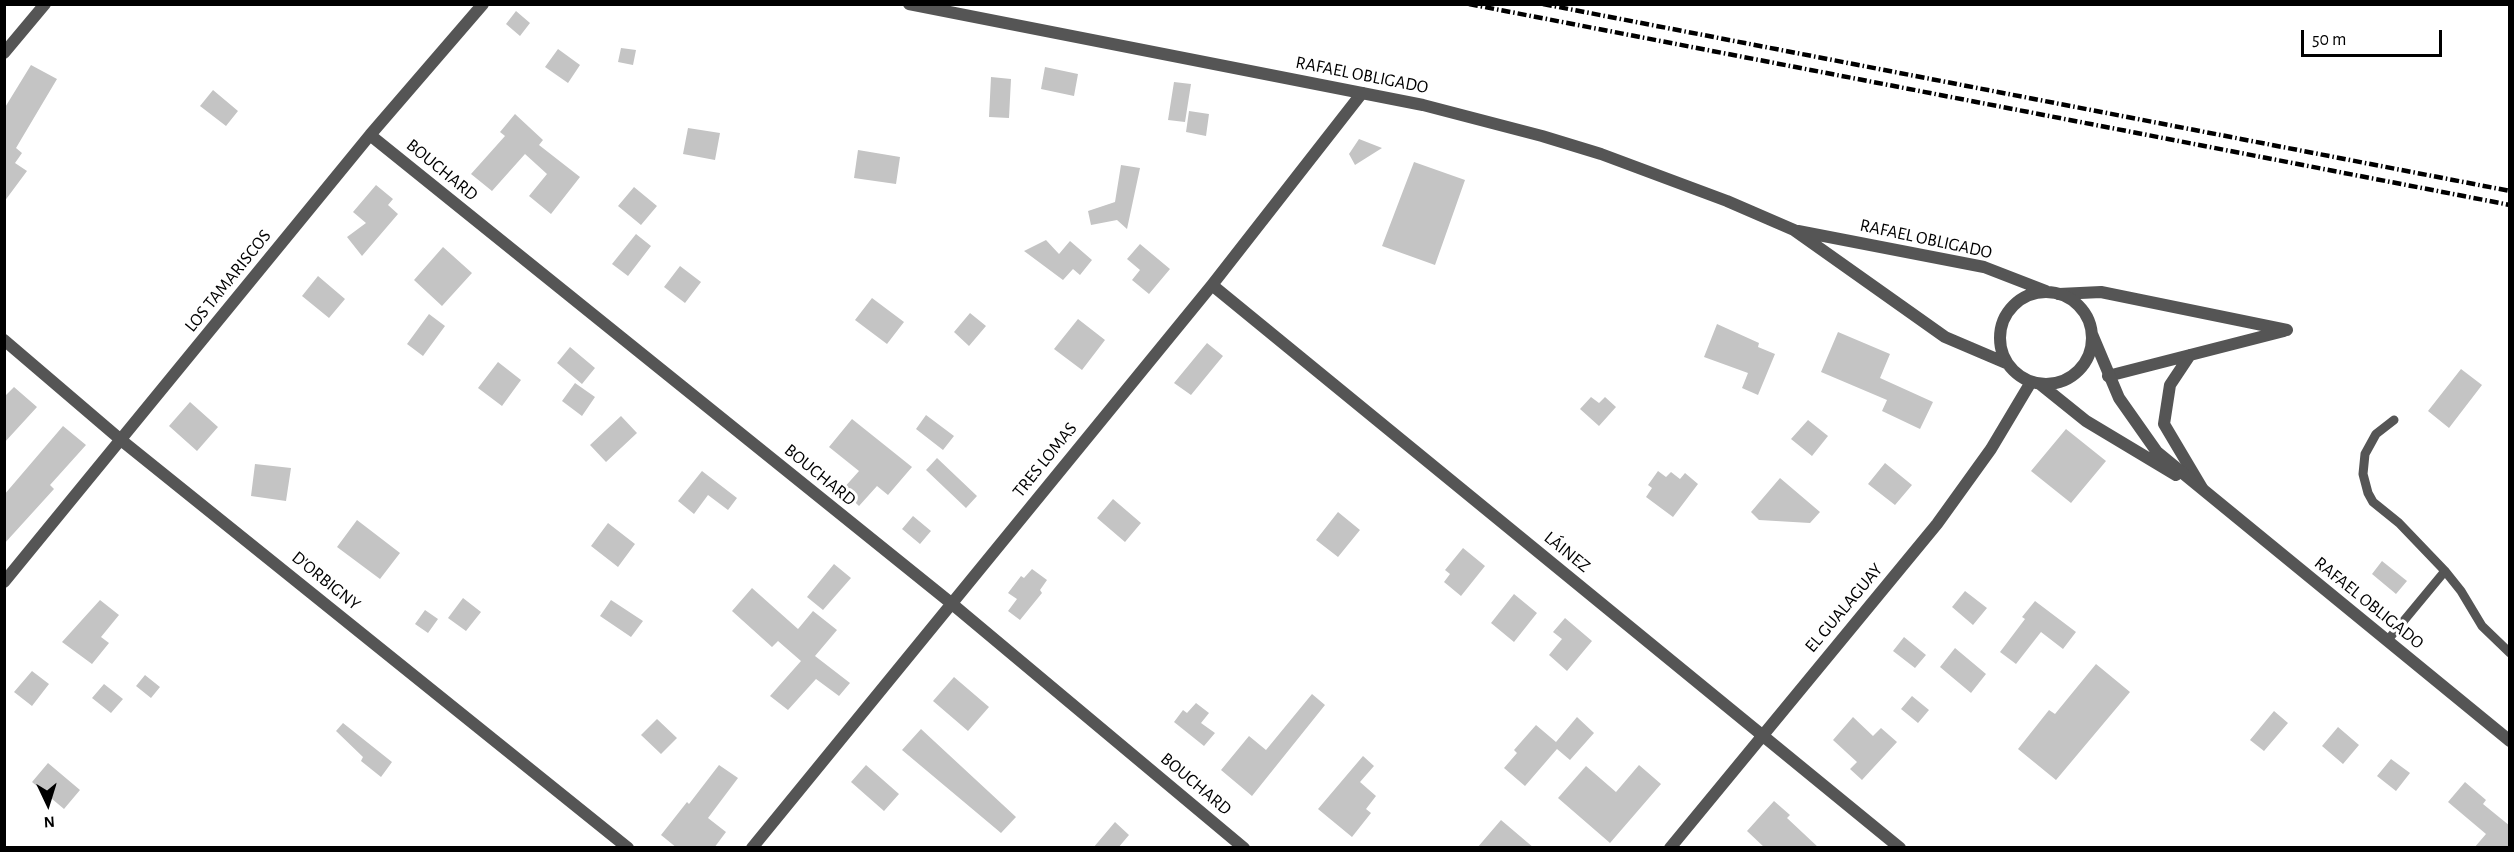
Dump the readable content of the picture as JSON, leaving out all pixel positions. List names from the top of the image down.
{
  "streets": {
    "street": [
      "RAFAEL OBLIGADO",
      "BOUCHARD",
      "LOS TAMARISCOS",
      "TRES LOMAS",
      "LÁINEZ",
      "D'ORBIGNY",
      "EL GUALAGUAY"
    ]
  },
  "crossings": [
    ["RAFAEL OBLIGADO", "TRES LOMAS"],
    ["RAFAEL OBLIGADO", "EL GUALAGUAY"],
    ["BOUCHARD", "LOS TAMARISCOS"],
    ["BOUCHARD", "TRES LOMAS"],
    ["LOS TAMARISCOS", "D'ORBIGNY"],
    ["TRES LOMAS", "LÁINEZ"],
    ["LÁINEZ", "EL GUALAGUAY"]
  ],
  "scale_bar": "50 m",
  "north": "bottom"
}
